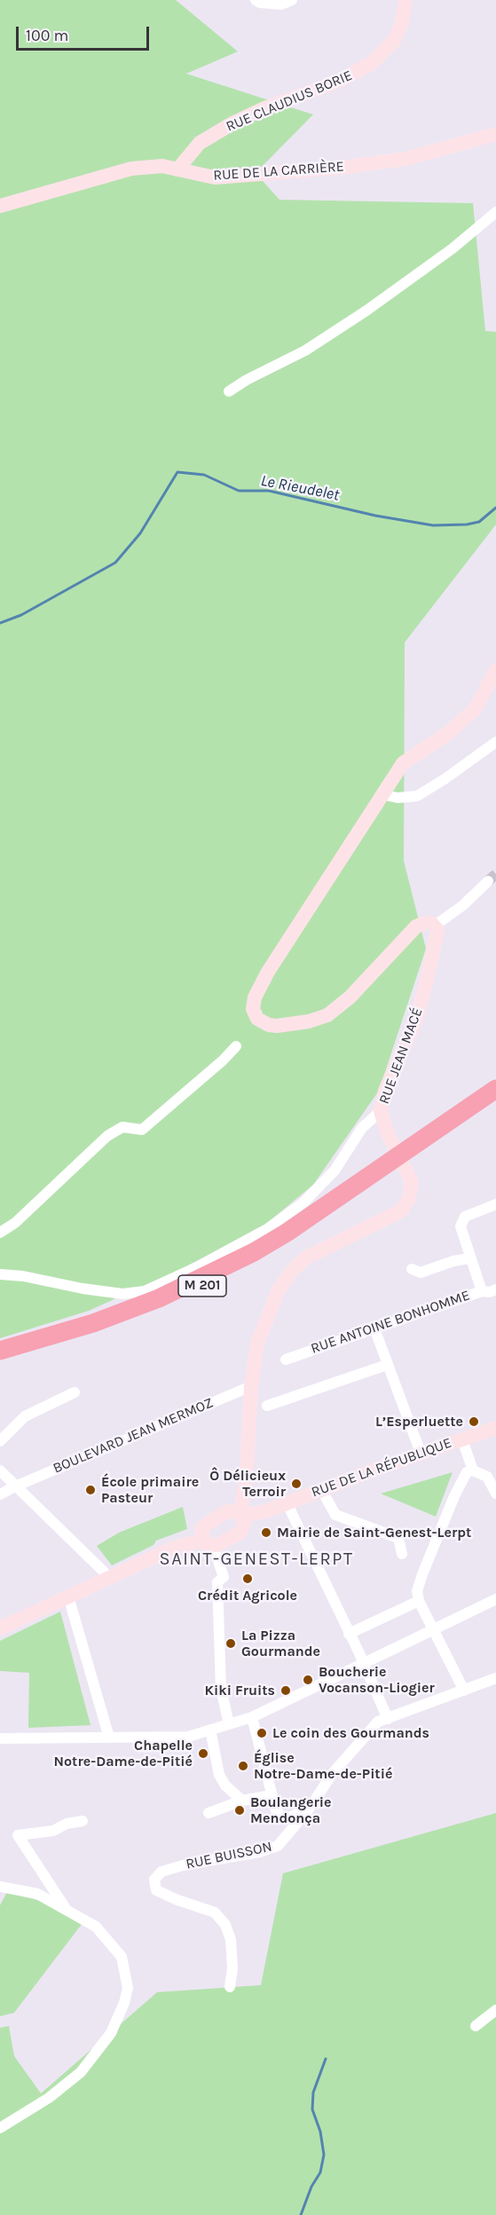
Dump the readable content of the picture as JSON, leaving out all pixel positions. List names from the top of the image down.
{
  "streets": {
    "highway": ["M 201"],
    "street": [
      "RUE CLAUDIUS BORIE",
      "RUE DE LA CARRIÈRE",
      "RUE JEAN MACÉ",
      "RUE ANTOINE BONHOMME",
      "BOULEVARD JEAN MERMOZ",
      "RUE DE LA RÉPUBLIQUE",
      "RUE BUISSON"
    ]
  },
  "crossings": [
    ["RUE CLAUDIUS BORIE", "RUE DE LA CARRIÈRE"],
    ["RUE JEAN MACÉ", "BOULEVARD JEAN MERMOZ"],
    ["RUE JEAN MACÉ", "RUE DE LA RÉPUBLIQUE"]
  ],
  "districts": ["SAINT-GENEST-LERPT"],
  "water": ["Le Rieudelet"],
  "places": [
    "L’Esperluette",
    "Ô Délicieux Terroir",
    "École primaire Pasteur",
    "Mairie de Saint-Genest-Lerpt",
    "Crédit Agricole",
    "La Pizza Gourmande",
    "Boucherie Vocanson-Liogier",
    "Kiki Fruits",
    "Le coin des Gourmands",
    "Chapelle Notre-Dame-de-Pitié",
    "Église Notre-Dame-de-Pitié",
    "Boulangerie Mendonça"
  ],
  "scale_bar": "100 m"
}
